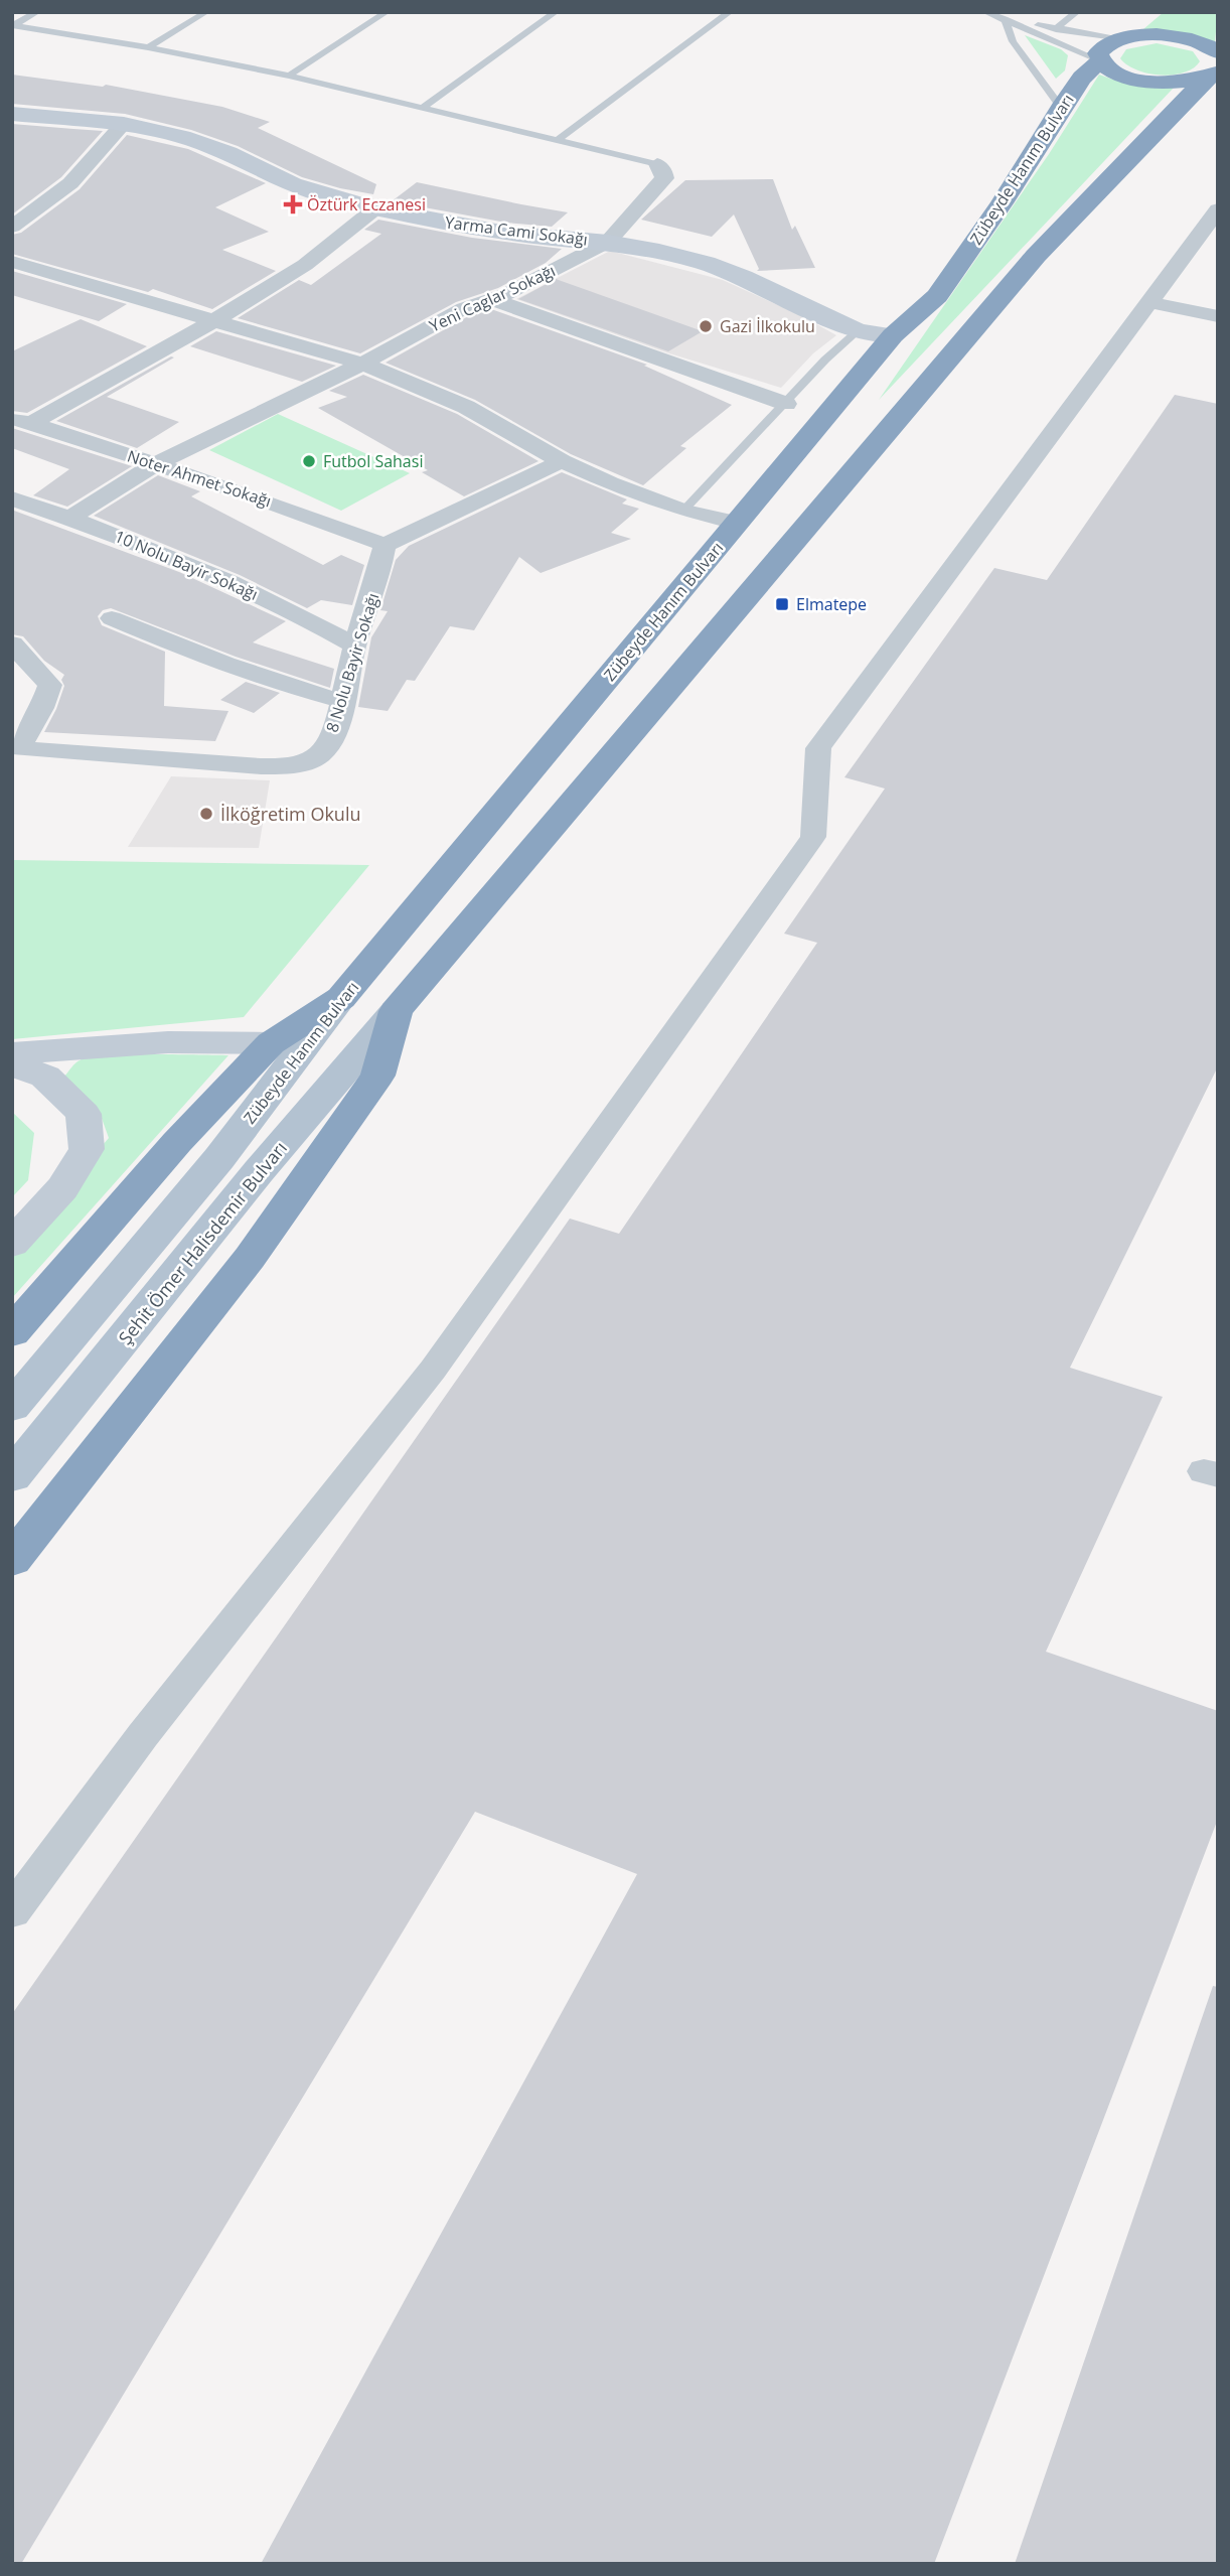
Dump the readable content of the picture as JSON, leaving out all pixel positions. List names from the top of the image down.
{
  "streets": {
    "highway": ["Zübeyde Hanım Bulvarı"],
    "main road": ["Şehit Ömer Halisdemir Bulvarı"],
    "street": [
      "Yarma Cami Sokağı",
      "Yeni Caglar Sokağı",
      "Noter Ahmet Sokağı",
      "10 Nolu Bayir Sokağı",
      "8 Nolu Bayir Sokağı"
    ]
  },
  "crossings": [
    ["Zübeyde Hanım Bulvarı", "Yarma Cami Sokağı"],
    ["Yarma Cami Sokağı", "Yeni Caglar Sokağı"],
    ["Yeni Caglar Sokağı", "Noter Ahmet Sokağı"],
    ["Yeni Caglar Sokağı", "10 Nolu Bayir Sokağı"],
    ["Noter Ahmet Sokağı", "8 Nolu Bayir Sokağı"],
    ["10 Nolu Bayir Sokağı", "8 Nolu Bayir Sokağı"]
  ],
  "places": {
    "health": ["Öztürk Eczanesi"],
    "other": ["Gazi İlkokulu", "Futbol Sahasi", "İlköğretim Okulu"],
    "transit": ["Elmatepe"]
  }
}
